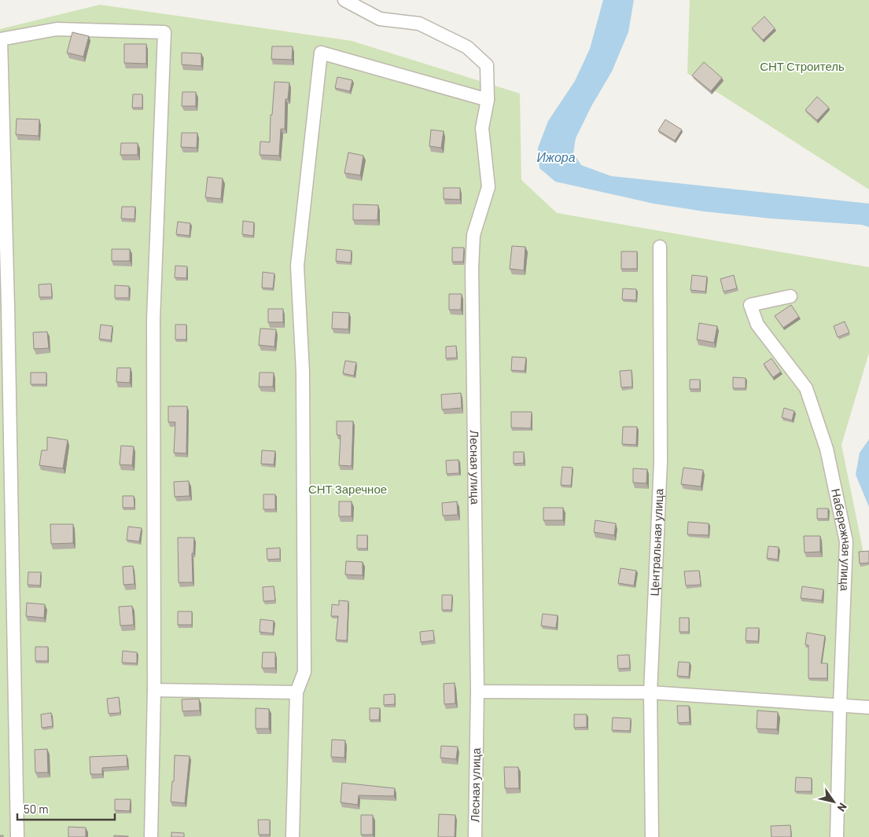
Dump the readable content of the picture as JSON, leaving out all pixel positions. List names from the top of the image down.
{
  "streets": {
    "street": ["Лесная улица", "Набережная улица", "Центральная улица"]
  },
  "water": ["Ижора"],
  "parks": ["СНТ Строитель", "СНТ Заречное"],
  "scale_bar": "50 m",
  "north": "bottom right"
}
